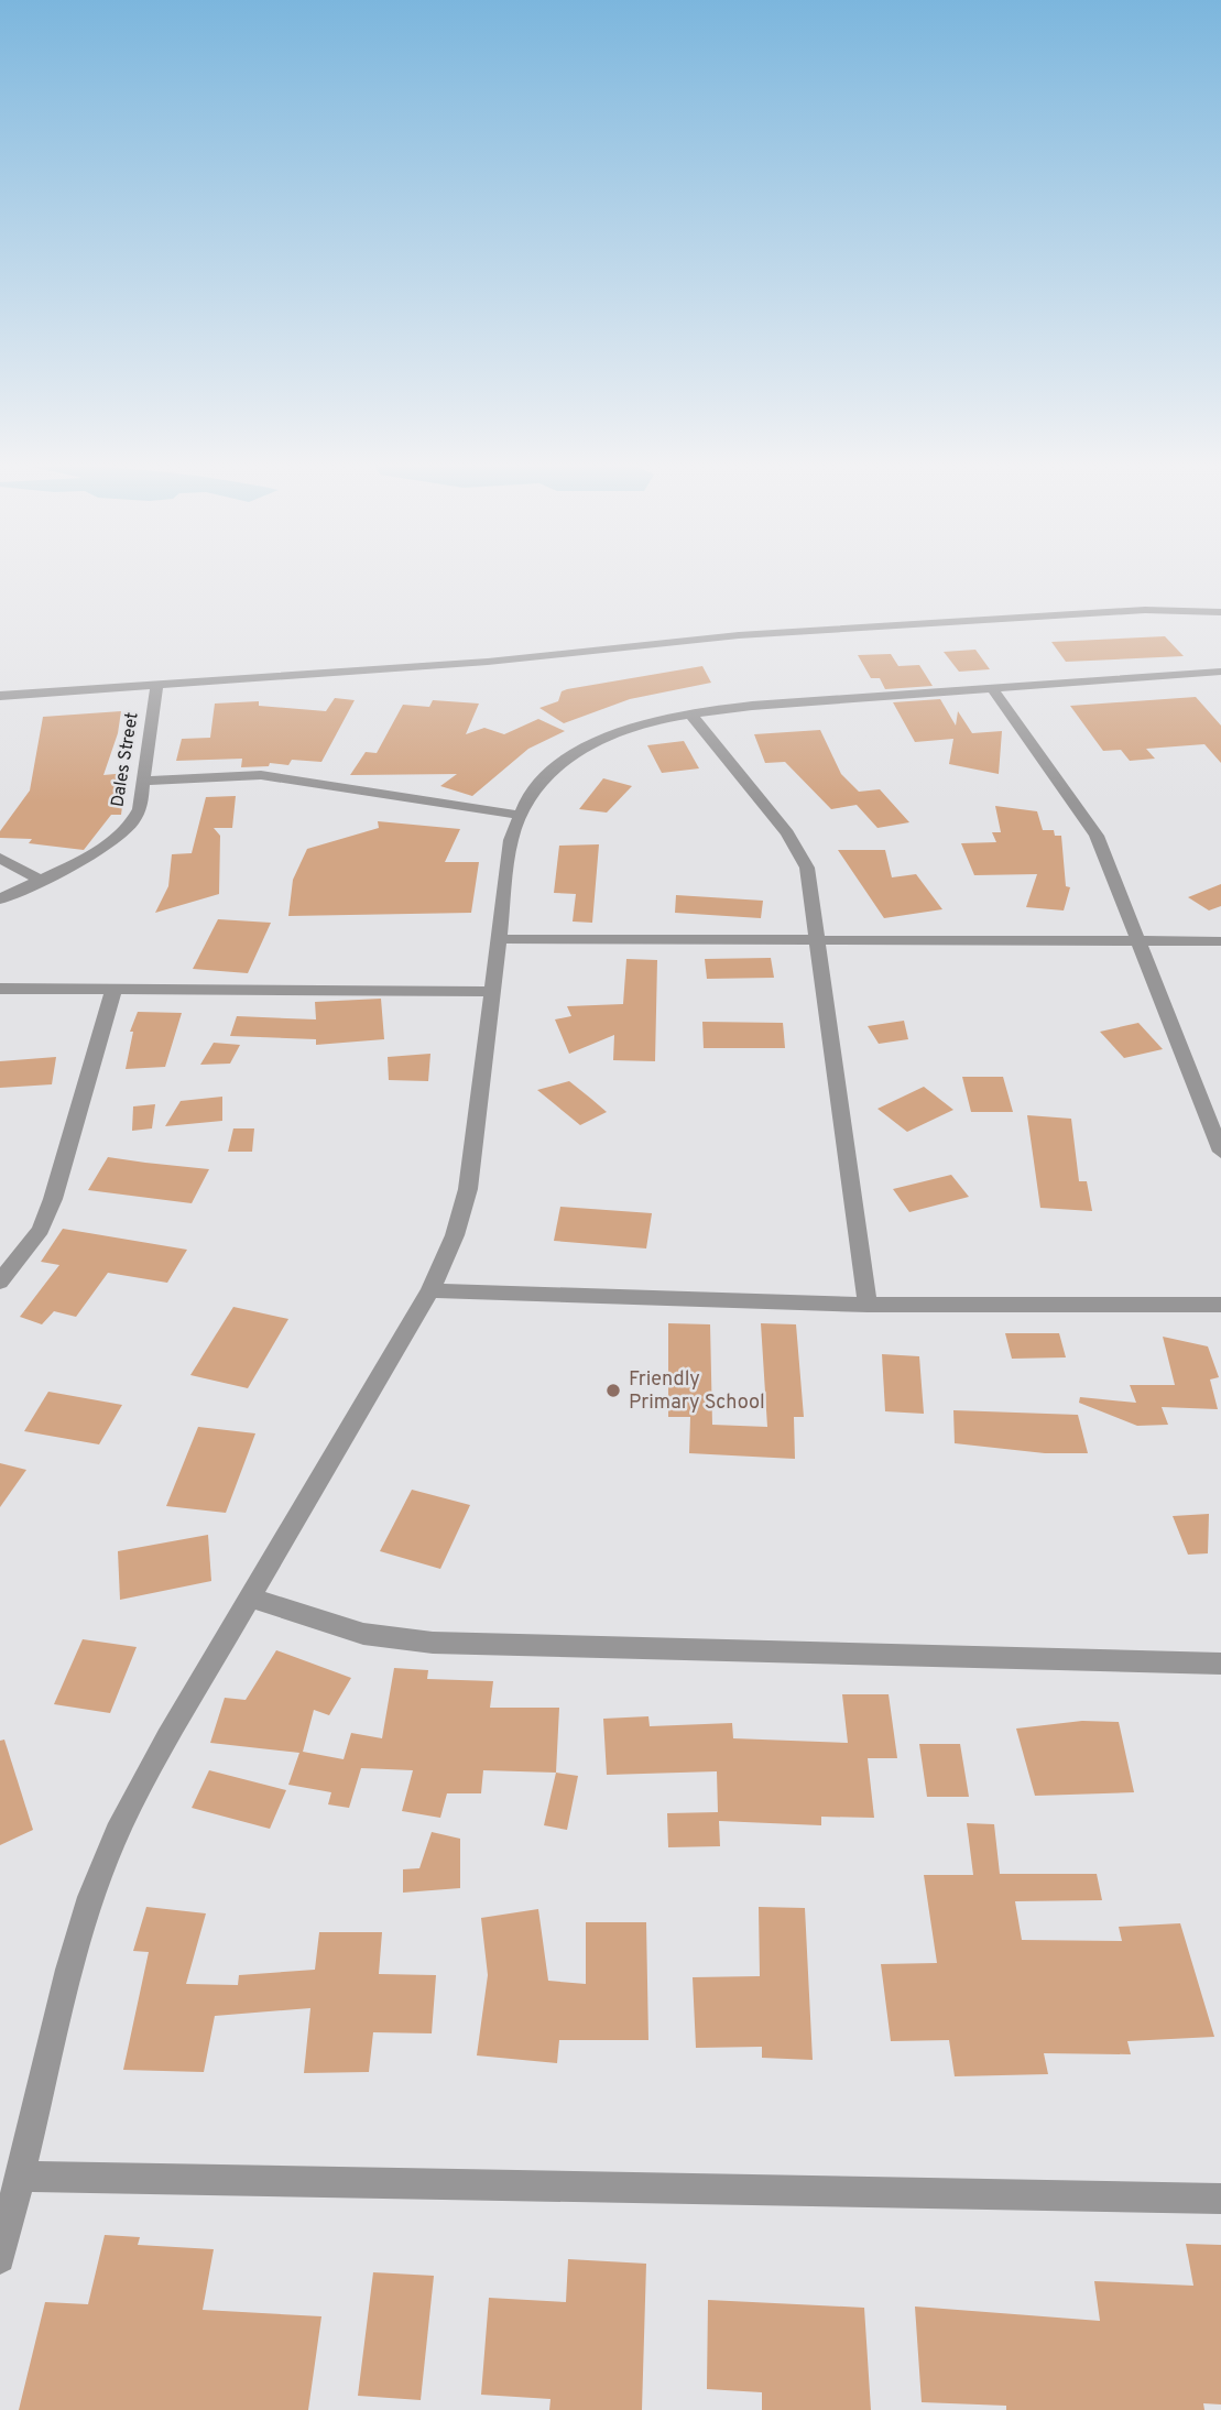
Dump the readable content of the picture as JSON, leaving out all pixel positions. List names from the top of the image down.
{
  "streets": {
    "street": ["Dales Street"]
  },
  "places": ["Friendly Primary School"]
}
